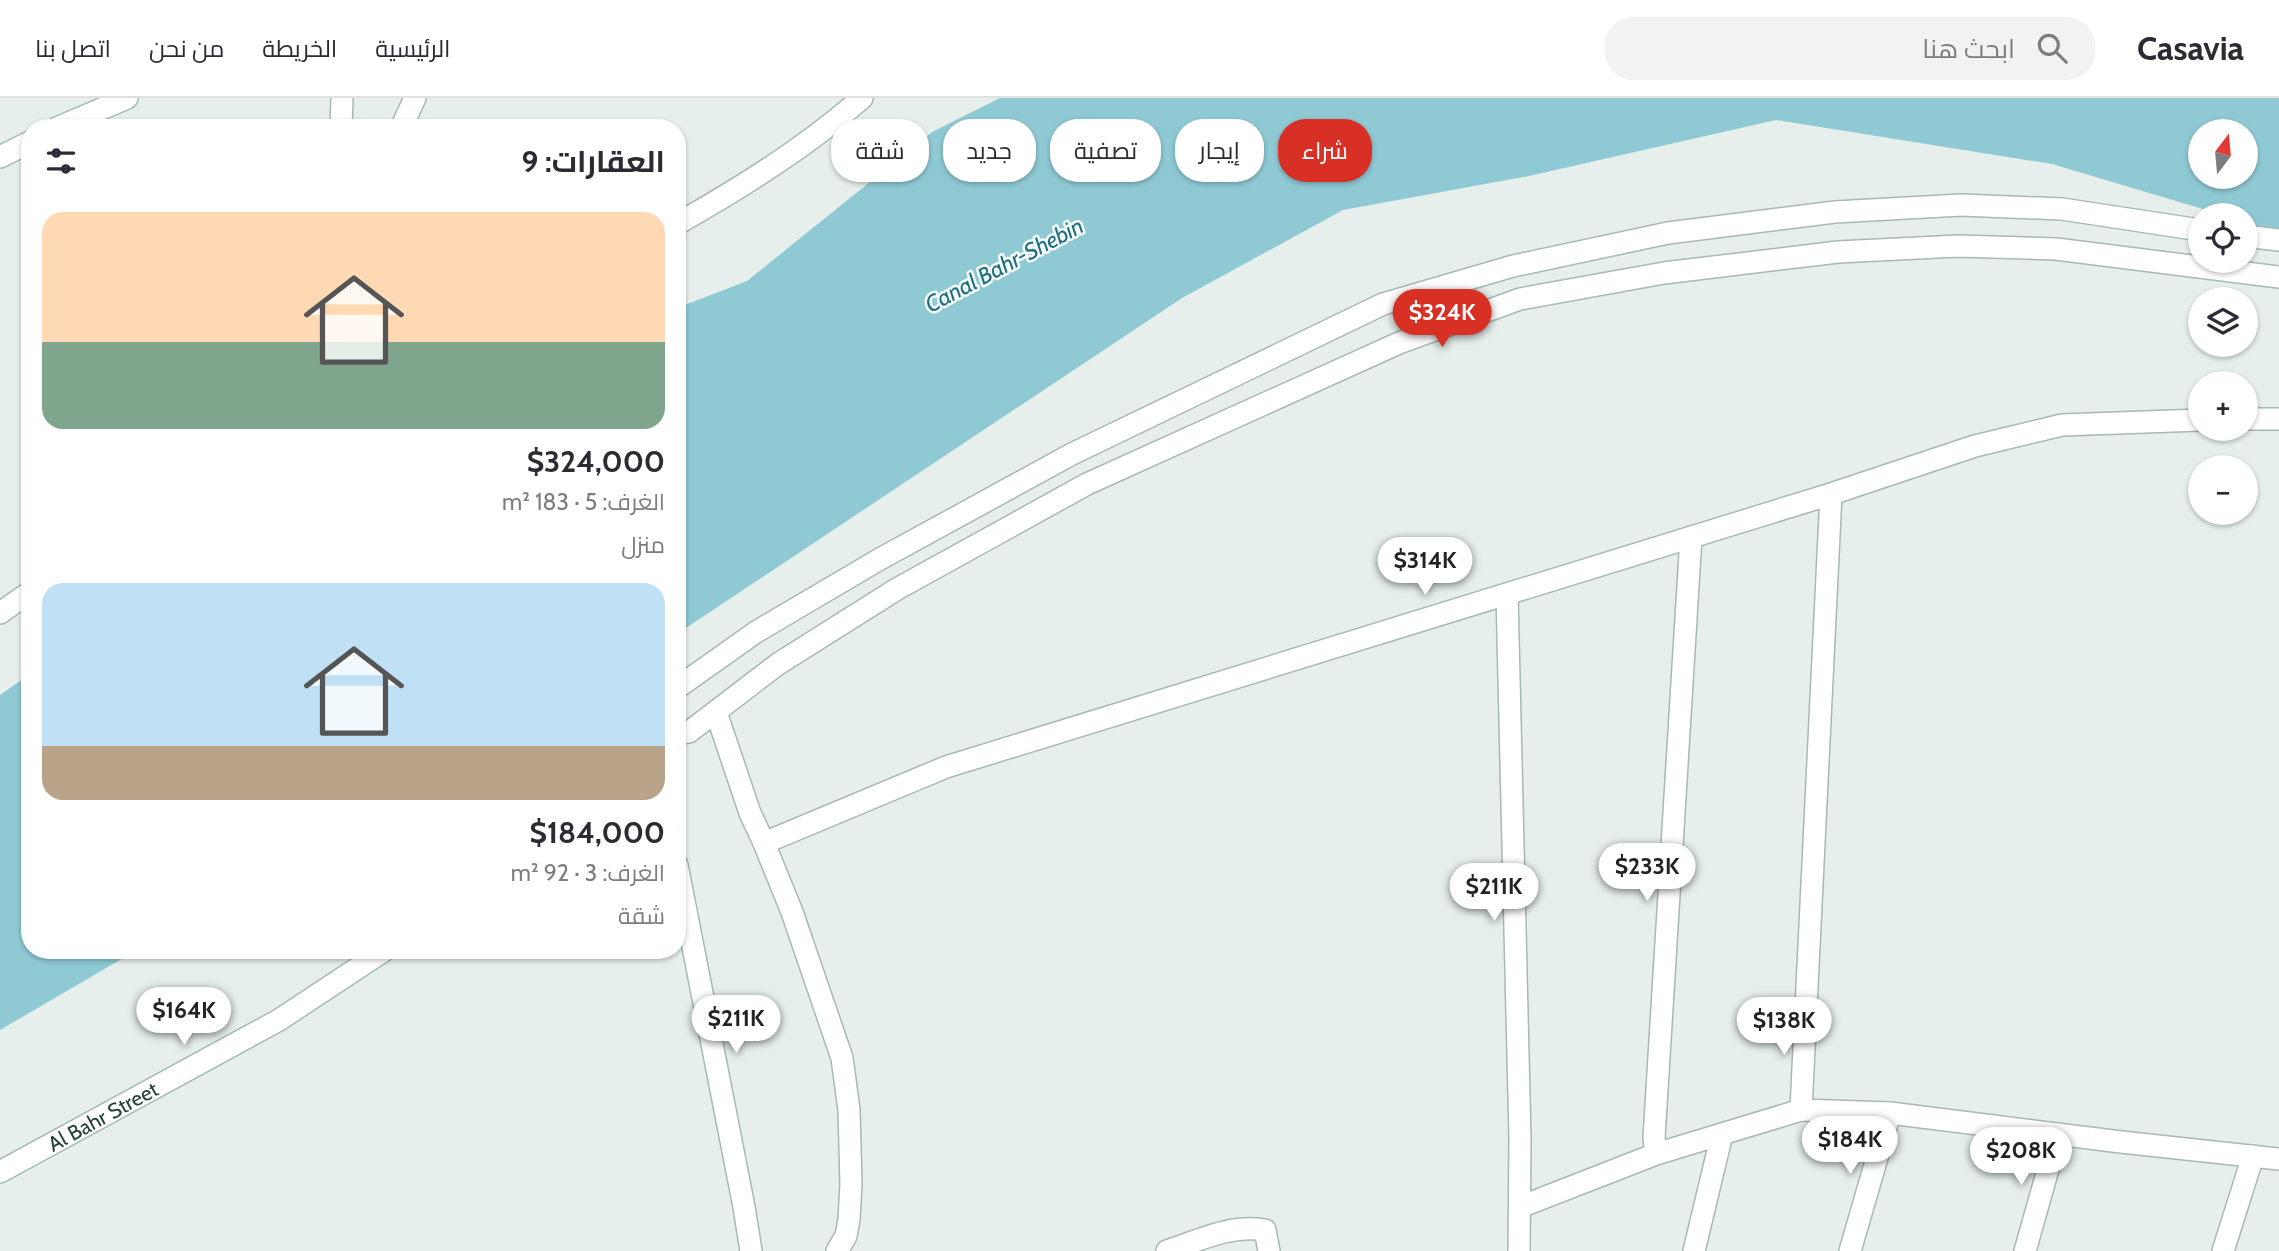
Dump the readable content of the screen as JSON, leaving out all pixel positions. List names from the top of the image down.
{
  "streets": {
    "street": ["Al Bahr Street"]
  },
  "water": ["Canal Bahr-Shebin"],
  "north": "top",
  "page": {
    "header": "Casavia",
    "search": "ابحث هنا",
    "nav": [
      "الرئيسية",
      "الخريطة",
      "من نحن",
      "اتصل بنا"
    ],
    "map_buttons": ["+", "−"],
    "chip": [
      "شراء",
      "إيجار",
      "تصفية",
      "جديد",
      "شقة"
    ],
    "heading": "العقارات: 9",
    "list": [
      {
        "name": "$324,000",
        "note": "الغرف: 5 · 183 m² · منزل"
      },
      {
        "name": "$184,000",
        "note": "الغرف: 3 · 92 m² · شقة"
      }
    ],
    "price": [
      "$324K",
      "$314K",
      "$233K",
      "$211K",
      "$164K",
      "$211K",
      "$138K",
      "$184K",
      "$208K"
    ]
  }
}
